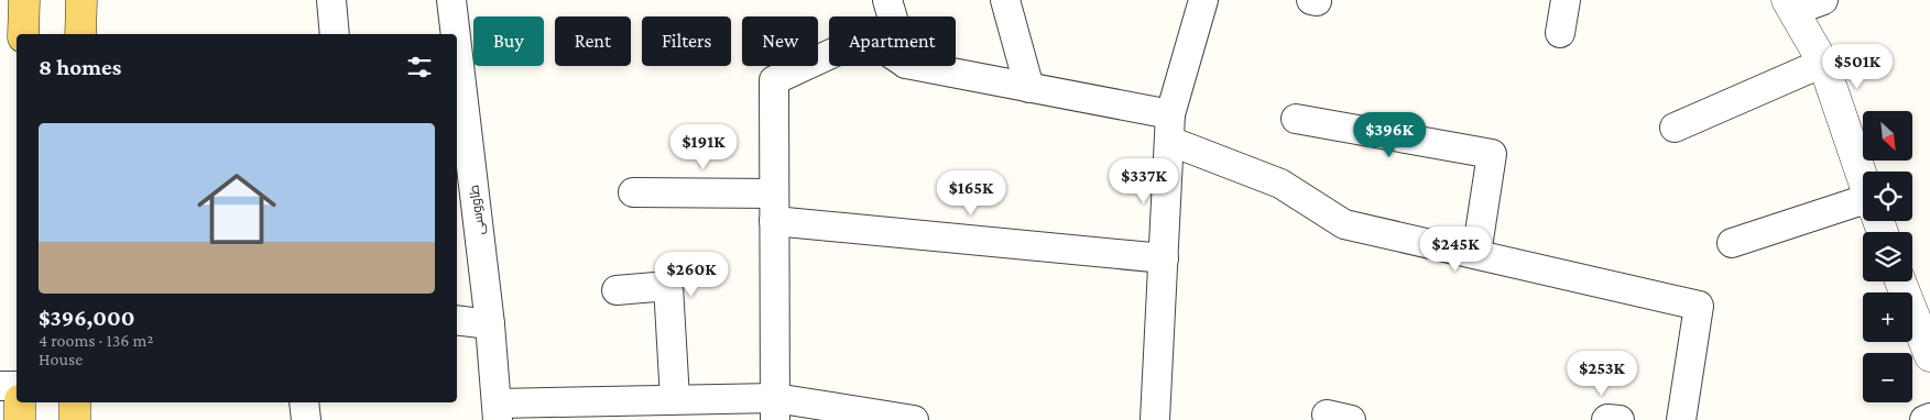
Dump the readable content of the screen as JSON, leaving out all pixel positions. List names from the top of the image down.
{
  "streets": {
    "street": ["طاووسی"]
  },
  "north": "bottom right",
  "page": {
    "chip": [
      "Buy",
      "Rent",
      "Filters",
      "New",
      "Apartment"
    ],
    "heading": "8 homes",
    "price": [
      "$501K",
      "$396K",
      "$191K",
      "$337K",
      "$165K",
      "$245K",
      "$260K",
      "$253K"
    ],
    "list": [
      {
        "name": "$396,000",
        "note": "4 rooms · 136 m² · House"
      }
    ],
    "map_buttons": ["+", "−"]
  }
}
